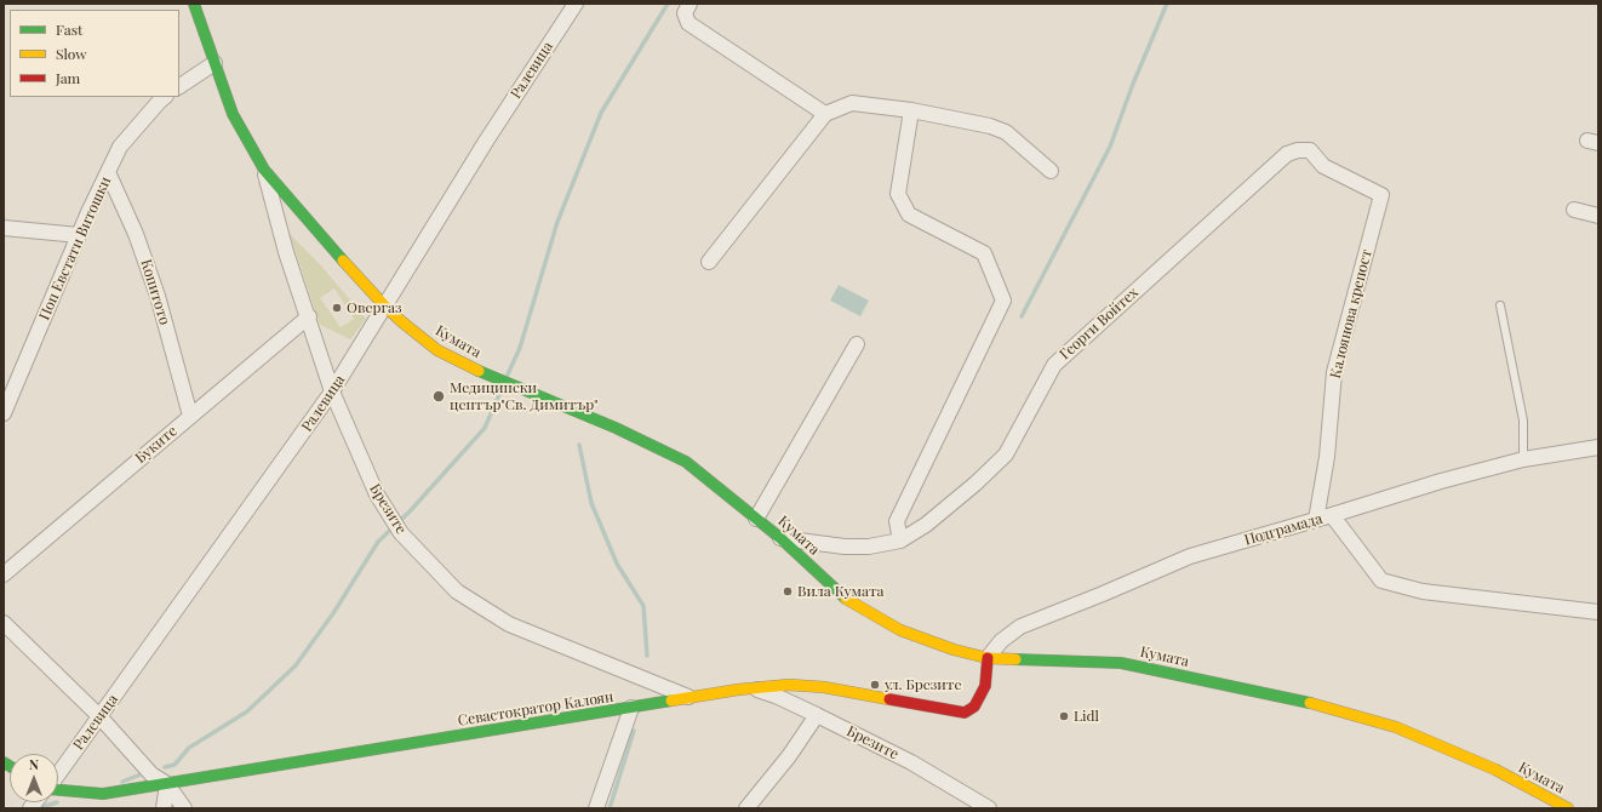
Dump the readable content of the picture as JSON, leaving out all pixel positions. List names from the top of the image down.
{
  "streets": {
    "main road": ["Кумата", "Севастократор Калоян"],
    "street": [
      "Ралевица",
      "Поп Евстати Витошки",
      "Копитото",
      "Калоянова крепост",
      "Георги Войтех",
      "Буките",
      "Брезите",
      "Подграмада"
    ]
  },
  "crossings": [
    ["Ралевица", "Кумата"],
    ["Ралевица", "Брезите"],
    ["Поп Евстати Витошки", "Копитото"],
    ["Копитото", "Буките"],
    ["Калоянова крепост", "Георги Войтех"],
    ["Калоянова крепост", "Подграмада"],
    ["Георги Войтех", "Кумата"],
    ["Кумата", "Брезите"],
    ["Кумата", "Подграмада"],
    ["Кумата", "Севастократор Калоян"],
    ["Буките", "Брезите"],
    ["Брезите", "Севастократор Калоян"],
    ["Подграмада", "Севастократор Калоян"]
  ],
  "places": [
    "Овергаз",
    "Медицински център\"Св. Димитър\"",
    "Вила Кумата",
    "ул. Брезите",
    "Lidl"
  ],
  "legend": ["Fast", "Slow", "Jam"],
  "north": "top"
}
